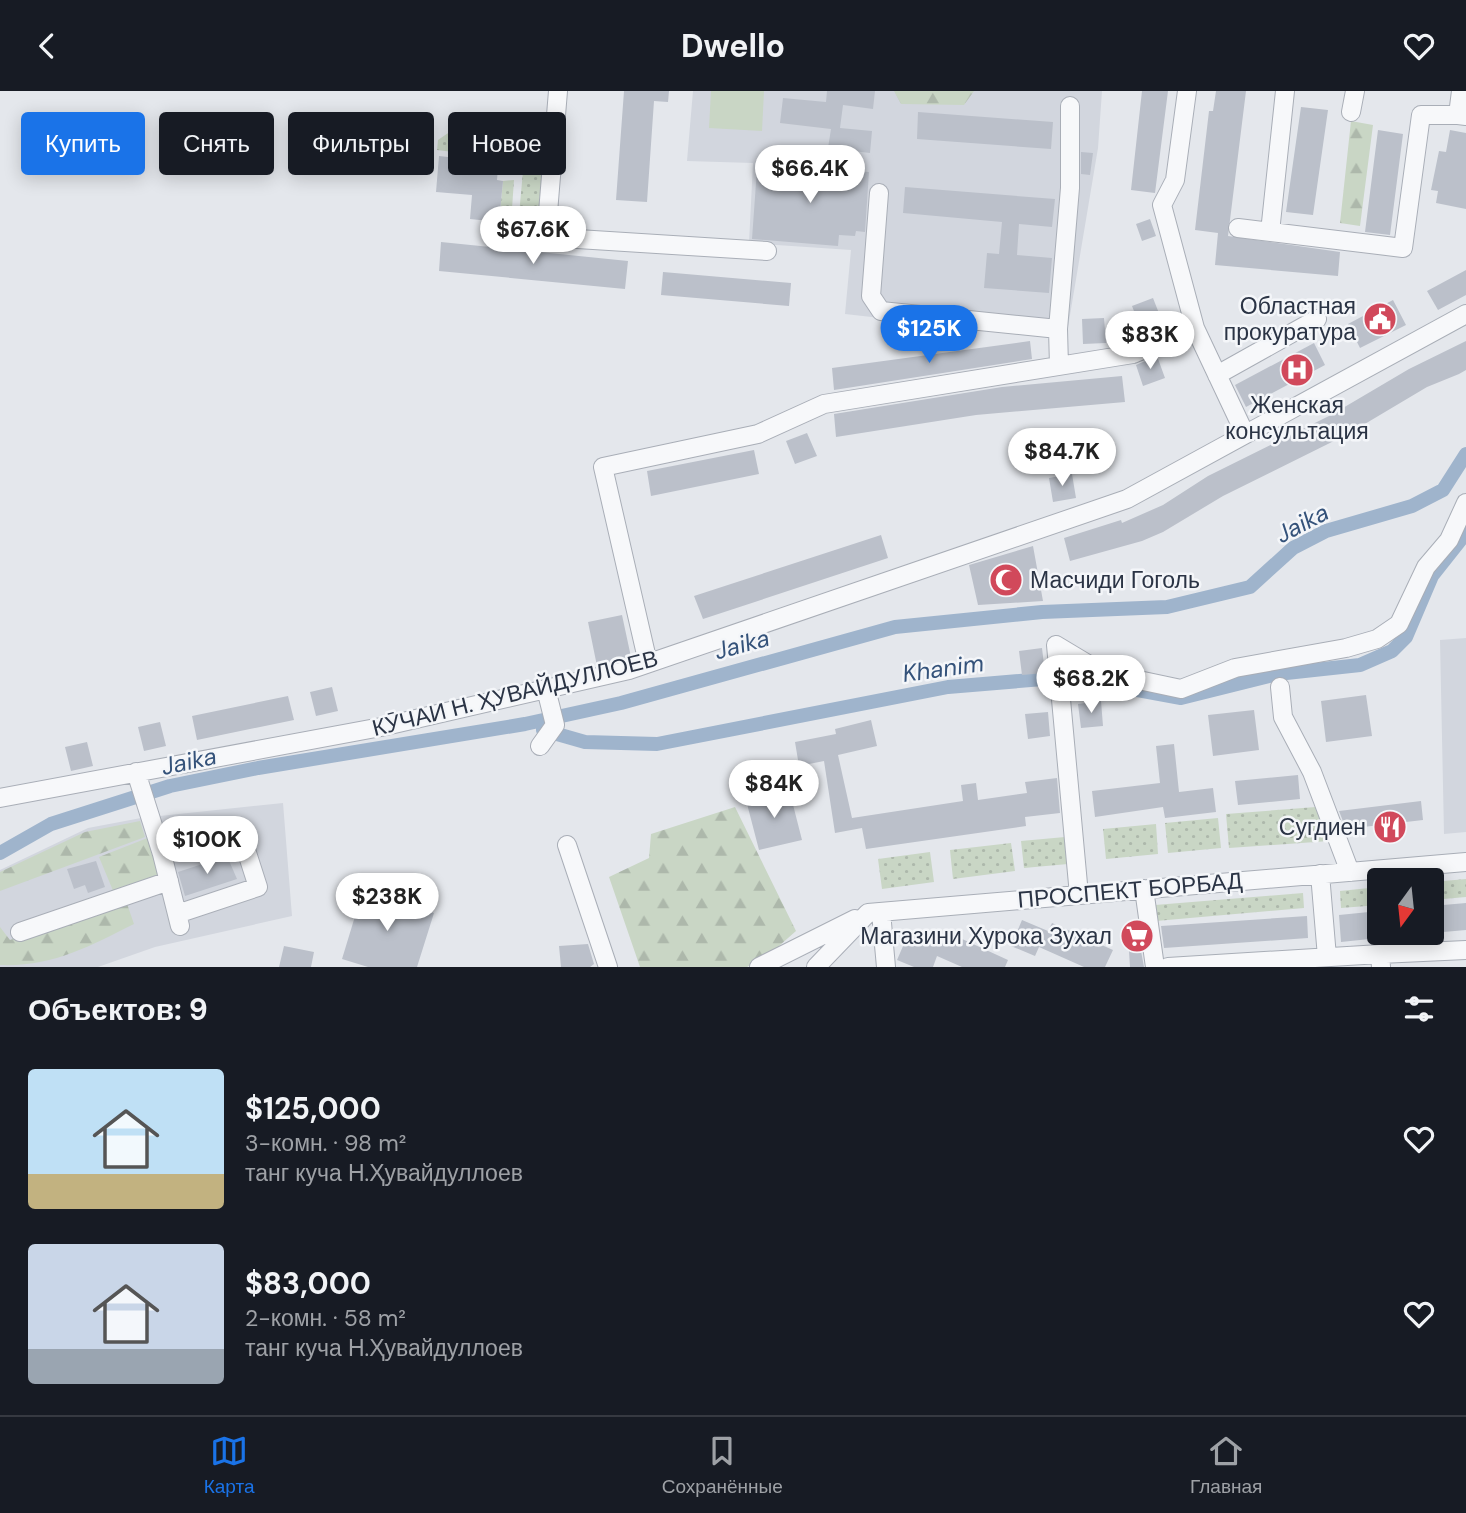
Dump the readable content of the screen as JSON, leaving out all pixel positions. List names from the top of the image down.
{
  "streets": {
    "street": ["КӮЧАИ Н. ҲУВАЙДУЛЛОЕВ", "ПРОСПЕКТ БОРБАД"]
  },
  "water": ["Jaika", "Khanim"],
  "places": {
    "public building": ["Областная прокуратура"],
    "hospital": ["Женская консультация"],
    "mosque": ["Масчиди Гоголь"],
    "restaurant": ["Сугдиен"],
    "supermarket": ["Магазини Хурока Зухал"]
  },
  "north": "bottom",
  "page": {
    "header": "Dwello",
    "chip": [
      "Купить",
      "Снять",
      "Фильтры",
      "Новое"
    ],
    "price": [
      "$66.4K",
      "$67.6K",
      "$125K",
      "$83K",
      "$84.7K",
      "$68.2K",
      "$84K",
      "$100K",
      "$238K"
    ],
    "heading": "Объектов: 9",
    "list": [
      {
        "name": "$125,000",
        "note": "3-комн. · 98 m² · танг куча Н.Ҳувайдуллоев"
      },
      {
        "name": "$83,000",
        "note": "2-комн. · 58 m² · танг куча Н.Ҳувайдуллоев"
      }
    ],
    "tabs": ["Карта", "Сохранённые", "Главная"]
  }
}
